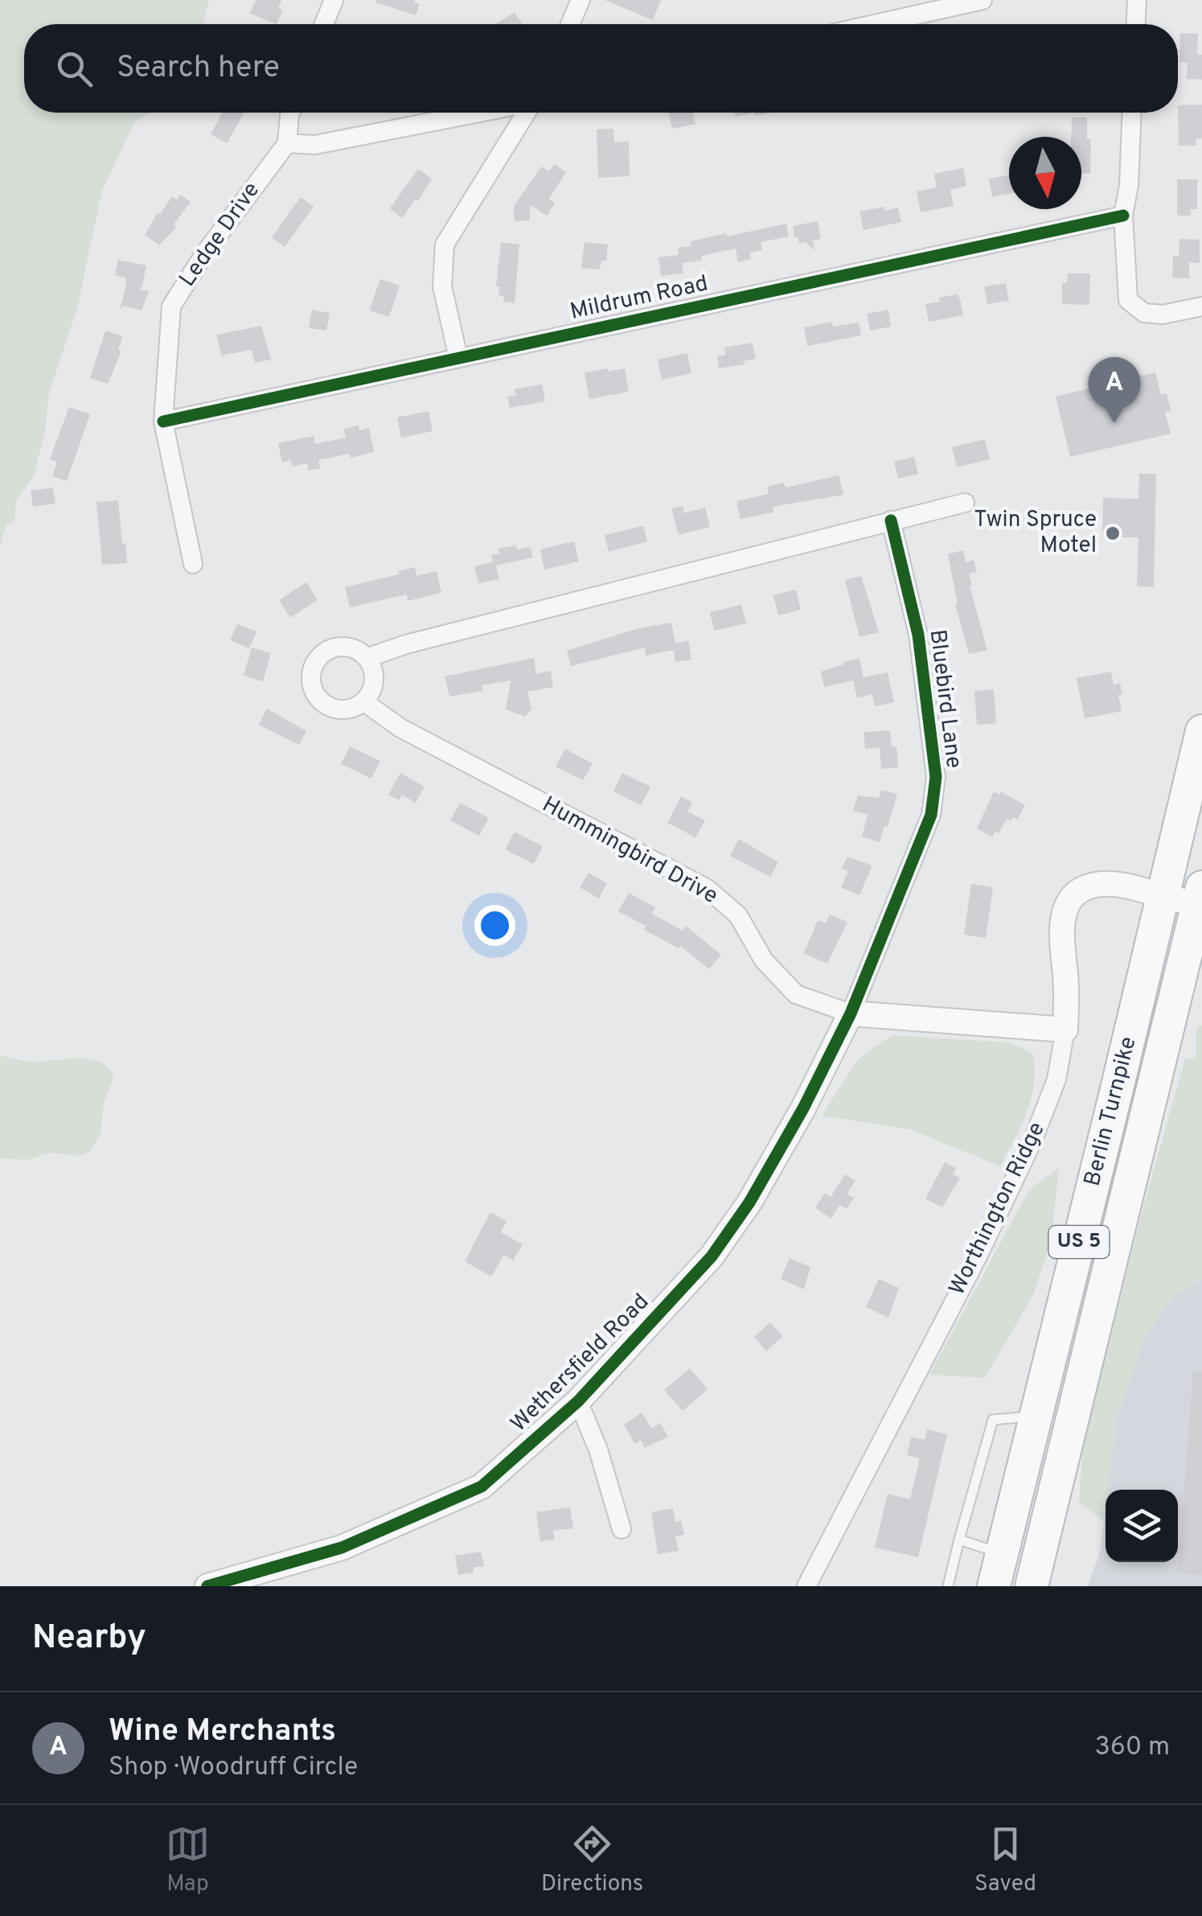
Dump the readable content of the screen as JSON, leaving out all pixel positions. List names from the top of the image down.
{
  "streets": {
    "highway": ["Berlin Turnpike", "US 5"],
    "street": [
      "Ledge Drive",
      "Mildrum Road",
      "Bluebird Lane",
      "Hummingbird Drive",
      "Worthington Ridge",
      "Wethersfield Road"
    ]
  },
  "crossings": [
    ["Ledge Drive", "Mildrum Road"],
    ["Bluebird Lane", "Hummingbird Drive"],
    ["Bluebird Lane", "Wethersfield Road"],
    ["Hummingbird Drive", "Worthington Ridge"],
    ["Hummingbird Drive", "Wethersfield Road"],
    ["Berlin Turnpike", "Worthington Ridge"]
  ],
  "places": ["Twin Spruce Motel"],
  "north": "bottom",
  "page": {
    "search": "Search here",
    "pins": "A",
    "heading": "Nearby",
    "list": [
      {
        "mark": "A",
        "name": "Wine Merchants",
        "note": "Shop · Woodruff Circle",
        "value": "360 m"
      }
    ],
    "nav": ["Map", "Directions", "Saved"]
  }
}
